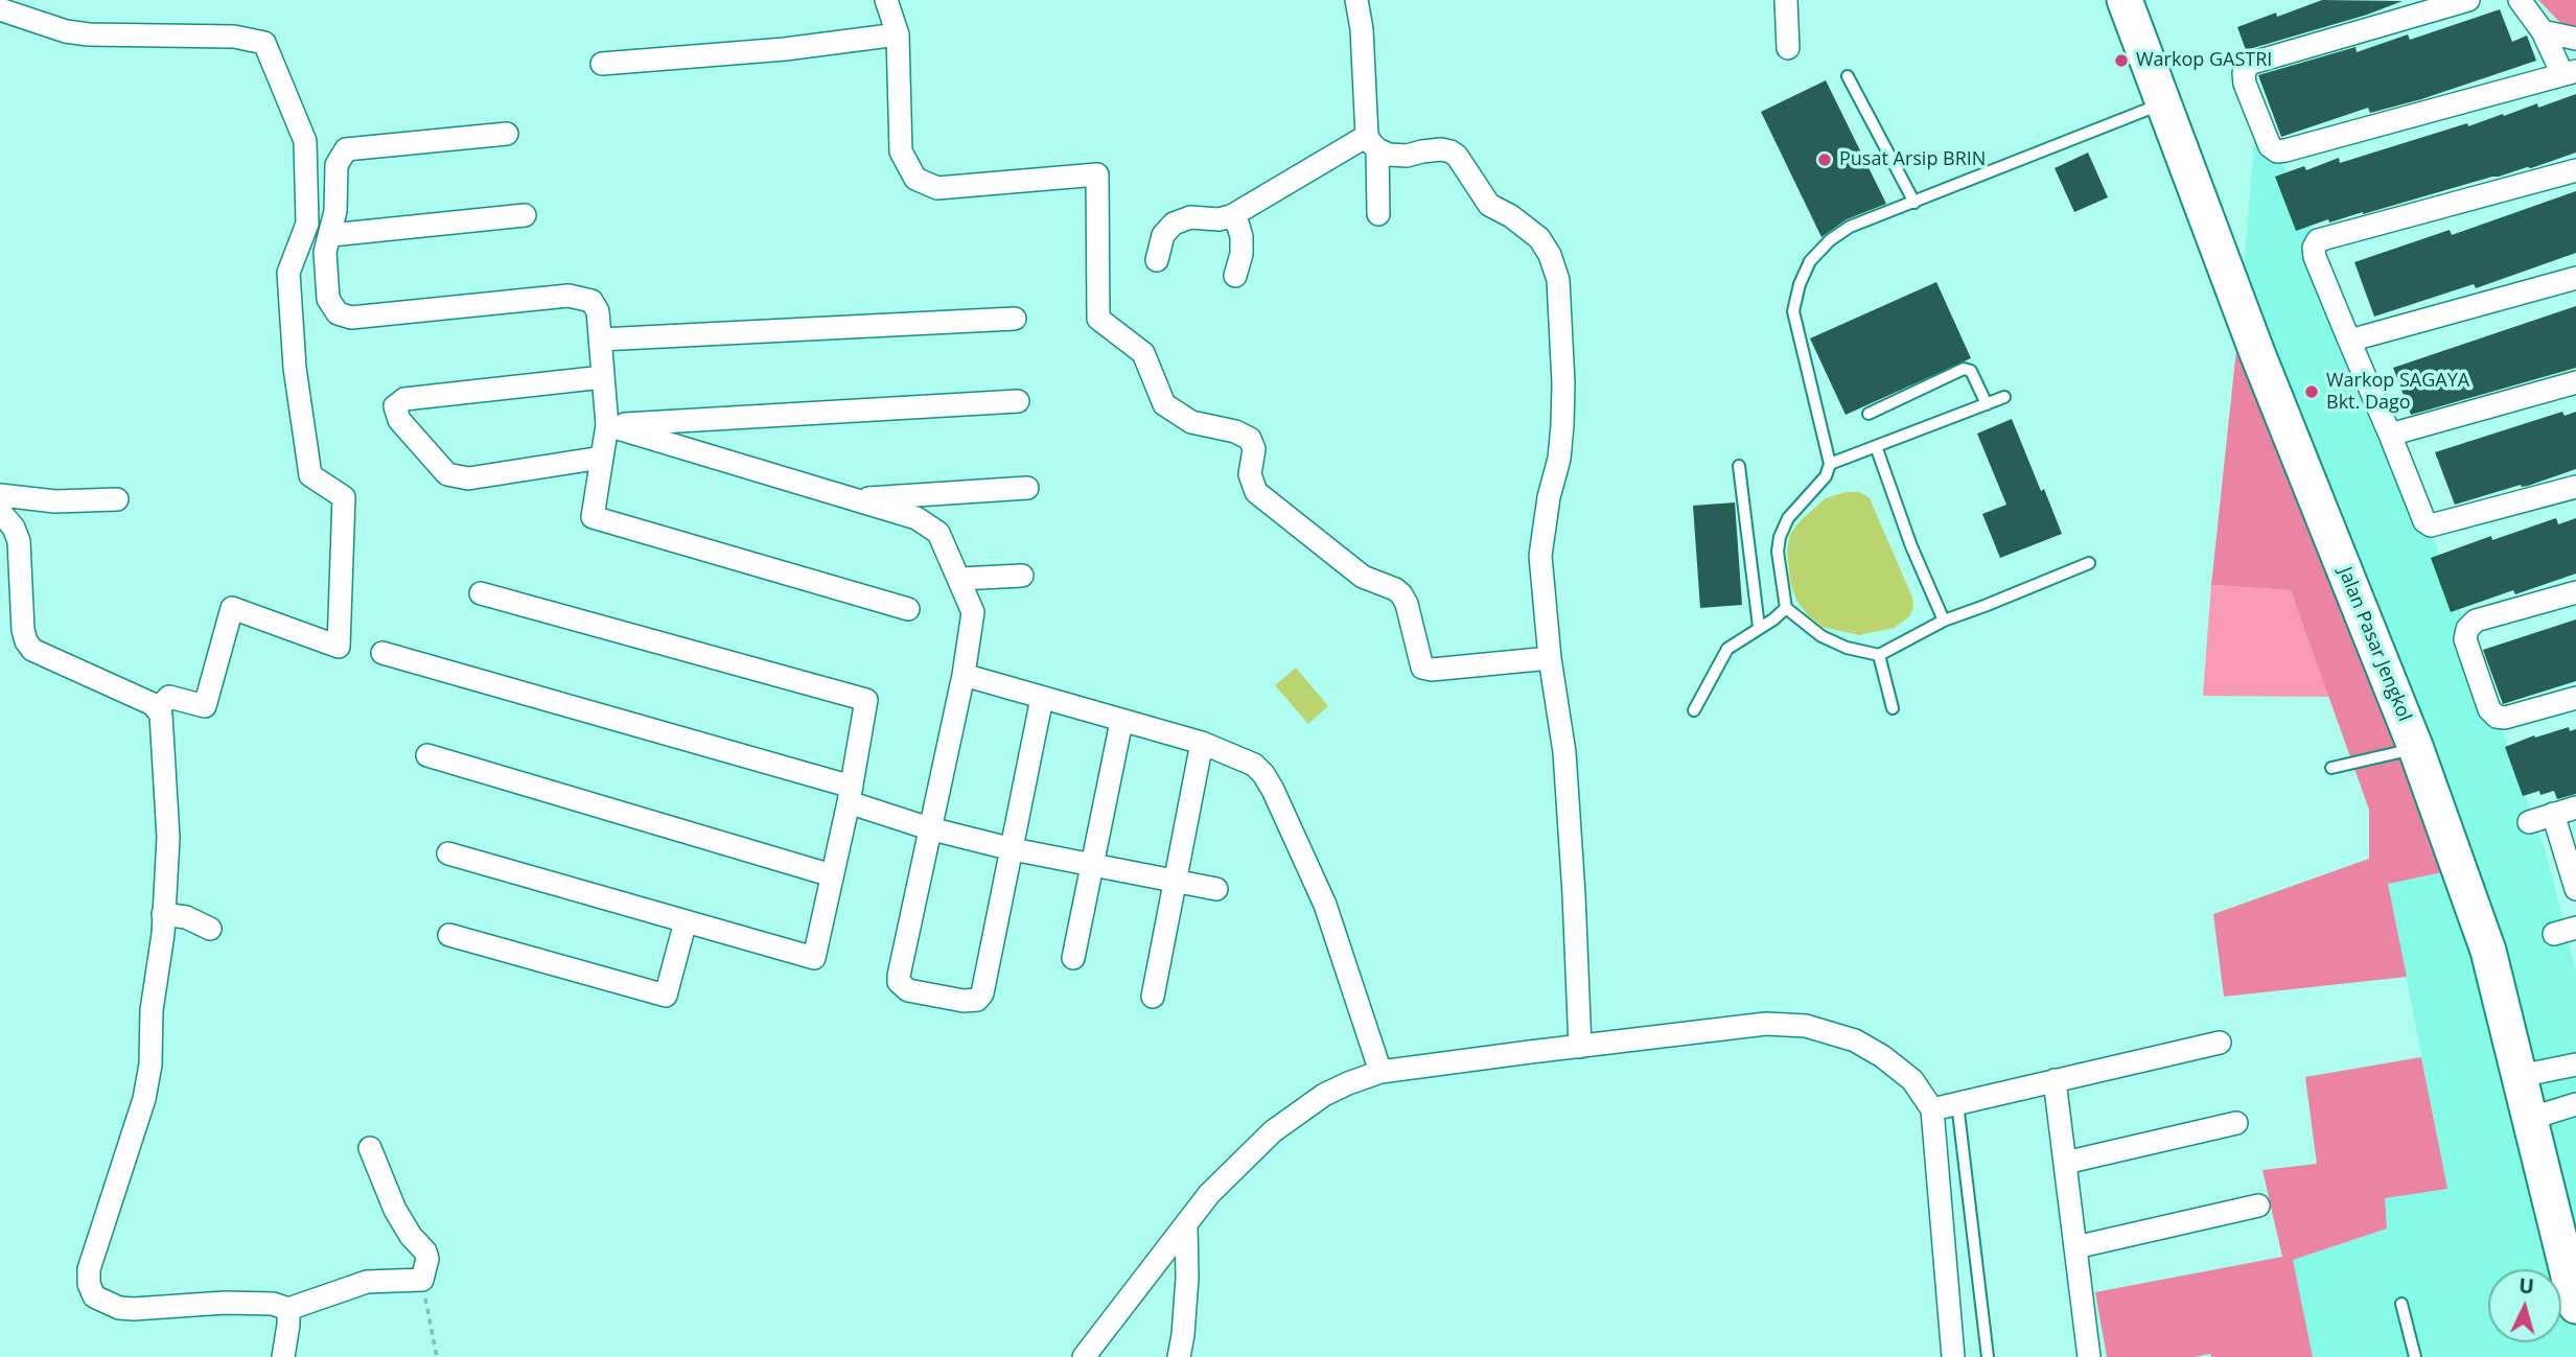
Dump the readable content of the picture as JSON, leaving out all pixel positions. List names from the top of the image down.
{
  "streets": {
    "main road": ["Jalan Pasar Jengkol"]
  },
  "places": ["Warkop GASTRI", "Pusat Arsip BRIN", "Warkop SAGAYA Bkt. Dago"],
  "north": "top"
}
